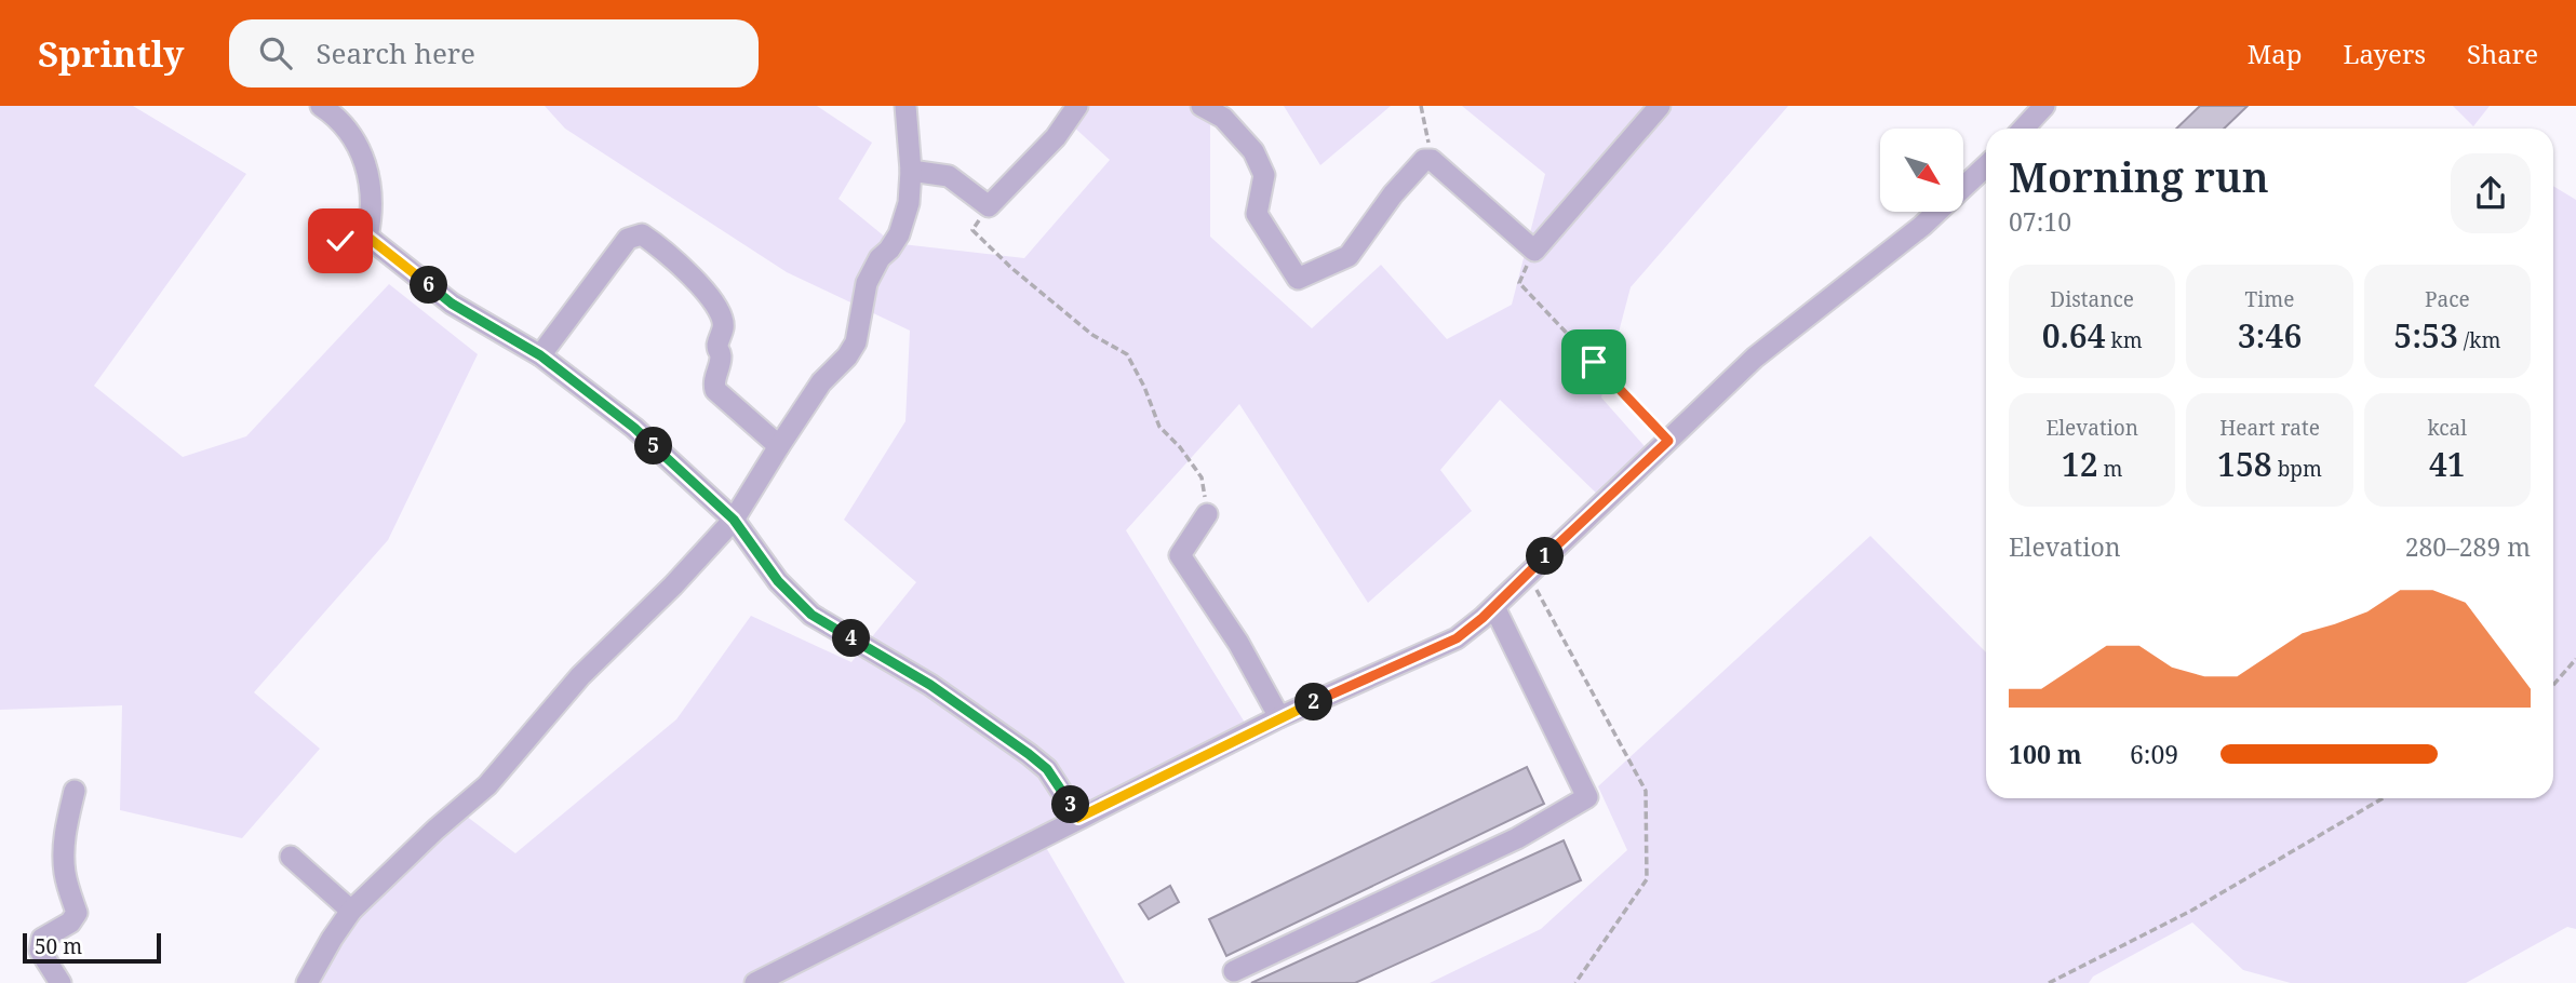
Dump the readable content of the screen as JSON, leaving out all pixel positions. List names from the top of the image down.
{
  "scale_bar": "50 m",
  "north": "bottom right",
  "page": {
    "header": "Sprintly",
    "search": "Search here",
    "nav": ["Map", "Layers", "Share"],
    "heading": ["Morning run", "07:10"],
    "stats": [
      ["Distance", "0.64 km"],
      ["Time", "3:46"],
      ["Pace", "5:53 /km"],
      ["Elevation", "12 m"],
      ["Heart rate", "158 bpm"],
      ["kcal", "41"]
    ],
    "pins": [
      "6",
      "5",
      "1",
      "4",
      "2",
      "3"
    ],
    "chart": ["Elevation", "280–289 m"],
    "list": [
      {
        "name": "100 m",
        "note": "6:09"
      }
    ],
    "scale": "50 m"
  }
}
